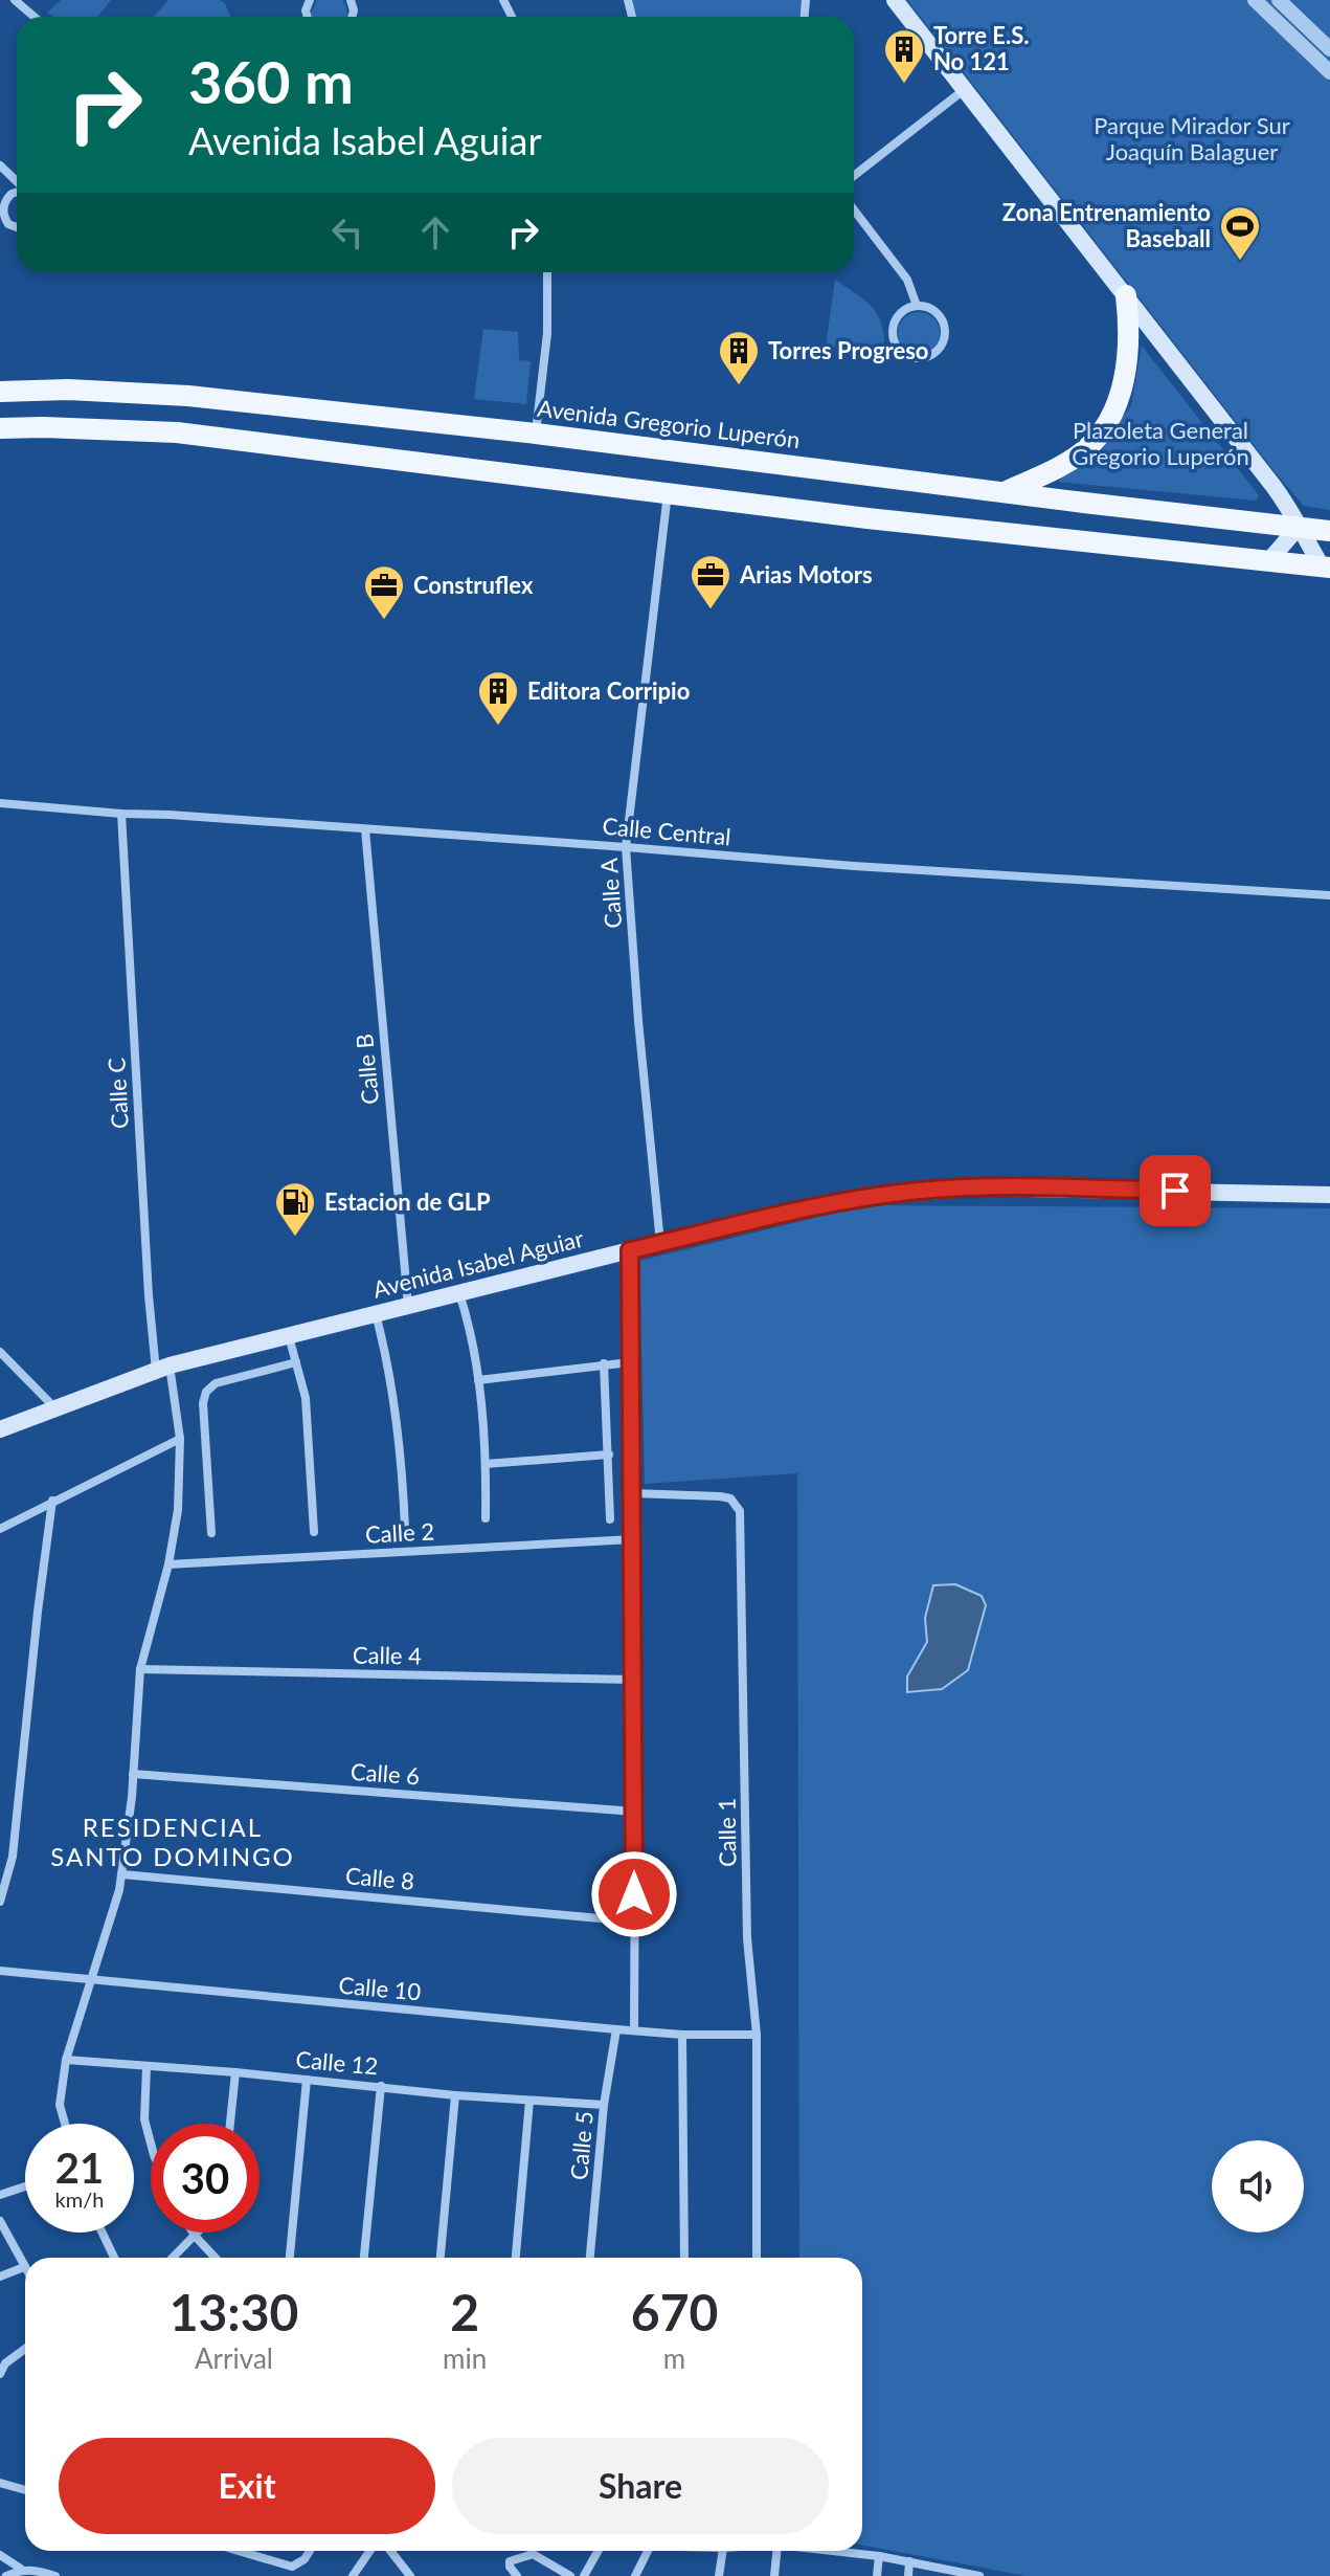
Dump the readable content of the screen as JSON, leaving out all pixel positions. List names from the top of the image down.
{
  "streets": {
    "main road": ["Avenida Gregorio Luperón", "Avenida Isabel Aguiar"],
    "street": [
      "Calle Central",
      "Calle A",
      "Calle B",
      "Calle C",
      "Calle 2",
      "Calle 4",
      "Calle 6",
      "Calle 1",
      "Calle 8",
      "Calle 10",
      "Calle 12",
      "Calle 5"
    ]
  },
  "crossings": [
    ["Calle Central", "Calle A"],
    ["Calle Central", "Calle B"],
    ["Calle Central", "Calle C"],
    ["Calle A", "Avenida Isabel Aguiar"],
    ["Calle B", "Avenida Isabel Aguiar"],
    ["Calle C", "Avenida Isabel Aguiar"],
    ["Calle C", "Calle 2"],
    ["Calle C", "Calle 4"],
    ["Calle C", "Calle 6"],
    ["Calle C", "Calle 8"],
    ["Calle C", "Calle 10"],
    ["Calle C", "Calle 12"],
    ["Calle 1", "Calle 10"],
    ["Calle 10", "Calle 5"],
    ["Calle 12", "Calle 5"]
  ],
  "districts": ["RESIDENCIAL SANTO DOMINGO"],
  "parks": ["Parque Mirador Sur Joaquín Balaguer", "Plazoleta General Gregorio Luperón"],
  "places": {
    "building": ["Torre E.S. No 121", "Torres Progreso", "Editora Corripio"],
    "sports": ["Zona Entrenamiento Baseball"],
    "office": ["Arias Motors", "Construflex"],
    "fuel station": ["Estacion de GLP"]
  },
  "page": {
    "turn": ["360 m", "Avenida Isabel Aguiar"],
    "speed": "21 km/h",
    "limit": "30",
    "eta": [
      "13:30",
      "Arrival",
      "2",
      "min",
      "670",
      "m"
    ],
    "buttons": ["Exit", "Share"]
  }
}
